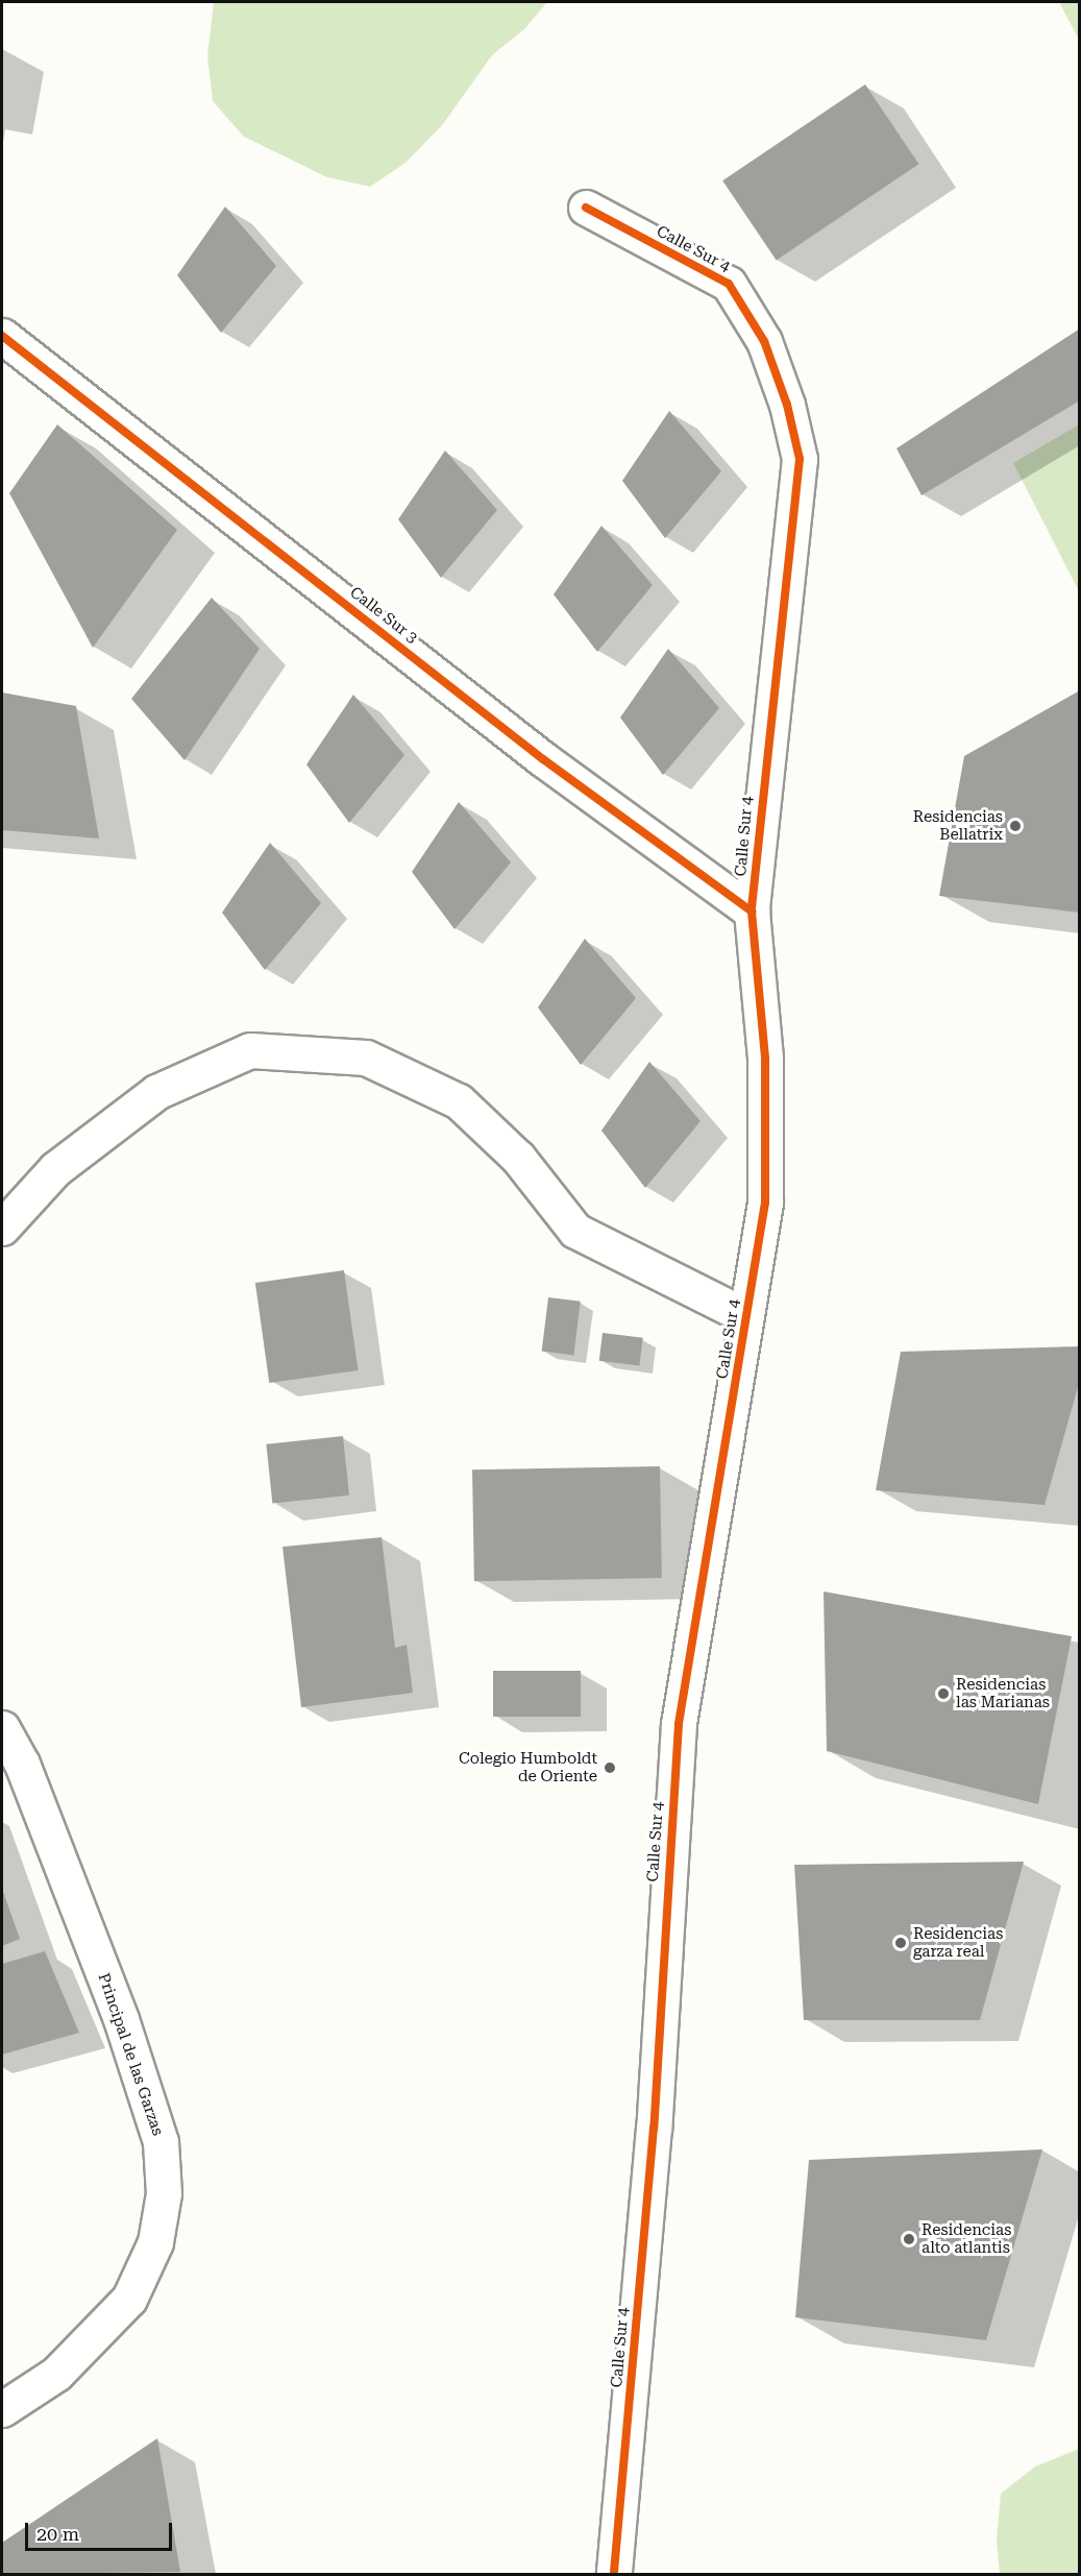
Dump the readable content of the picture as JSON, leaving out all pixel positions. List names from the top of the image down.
{
  "streets": {
    "street": ["Calle Sur 4", "Calle Sur 3", "Principal de las Garzas"]
  },
  "crossings": [
    ["Calle Sur 4", "Calle Sur 3"]
  ],
  "places": [
    "Residencias Bellatrix",
    "Residencias las Marianas",
    "Colegio Humboldt de Oriente",
    "Residencias garza real",
    "Residencias alto atlantis"
  ],
  "scale_bar": "20 m"
}
